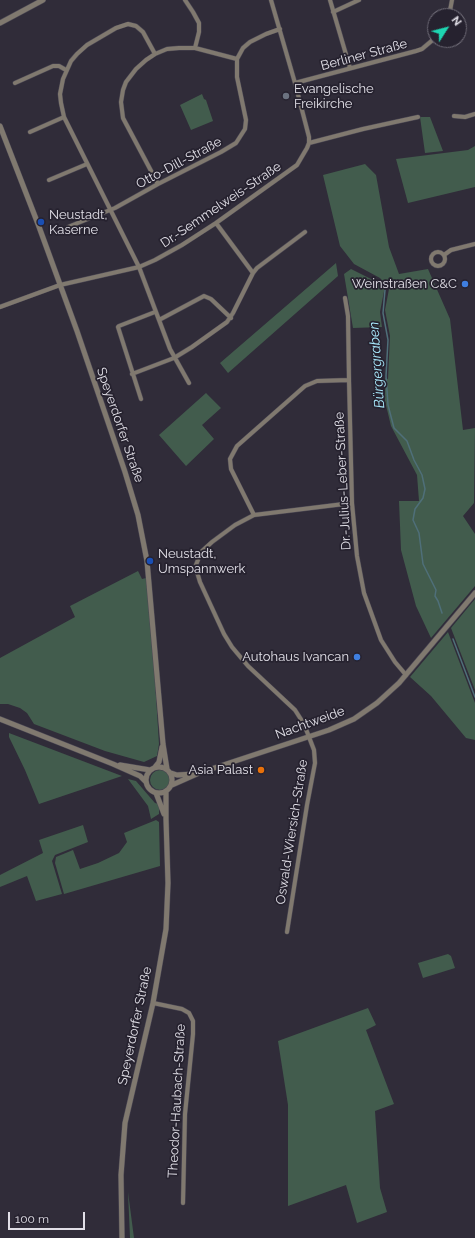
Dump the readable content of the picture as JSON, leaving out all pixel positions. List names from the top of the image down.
{
  "streets": {
    "street": [
      "Berliner Straße",
      "Otto-Dill-Straße",
      "Dr.-Semmelweis-Straße",
      "Speyerdorfer Straße",
      "Dr.-Julius-Leber-Straße",
      "Nachtweide",
      "Oswald-Wiersich-Straße",
      "Theodor-Haubach-Straße"
    ]
  },
  "crossings": [
    ["Dr.-Semmelweis-Straße", "Speyerdorfer Straße"],
    ["Speyerdorfer Straße", "Nachtweide"],
    ["Speyerdorfer Straße", "Theodor-Haubach-Straße"],
    ["Dr.-Julius-Leber-Straße", "Nachtweide"],
    ["Dr.-Julius-Leber-Straße", "Oswald-Wiersich-Straße"],
    ["Nachtweide", "Oswald-Wiersich-Straße"]
  ],
  "water": ["Bürgergraben"],
  "places": [
    "Evangelische Freikirche",
    "Neustadt, Kaserne",
    "Weinstraßen C&C",
    "Neustadt, Umspannwerk",
    "Autohaus Ivancan",
    "Asia Palast"
  ],
  "scale_bar": "100 m",
  "north": "top right"
}
